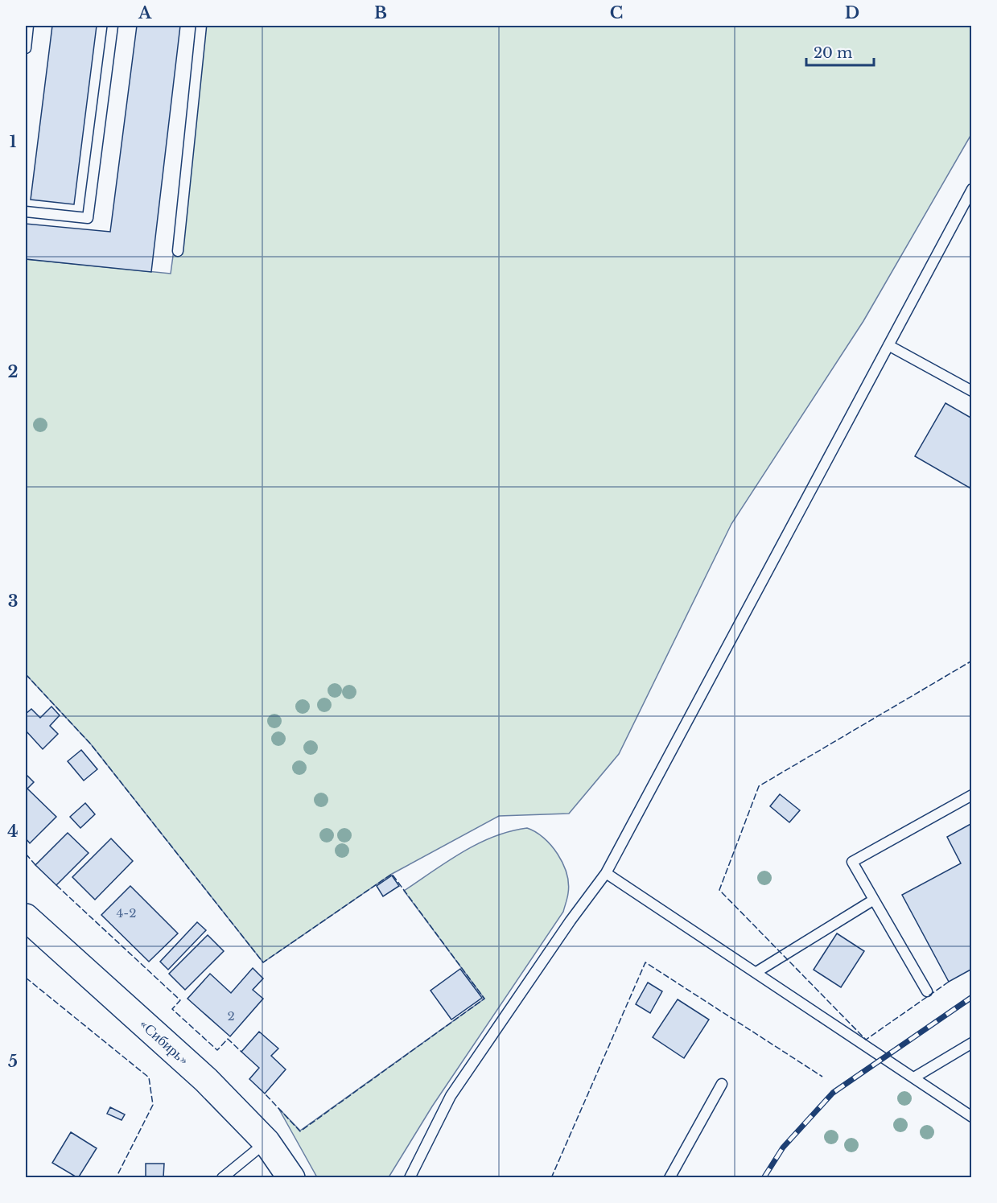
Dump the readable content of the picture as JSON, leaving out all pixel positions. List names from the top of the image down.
{
  "streets": {
    "highway": ["«Сибирь»"]
  },
  "house_numbers": ["4-2", "2"],
  "scale_bar": "20 m",
  "grid": {
    "columns": [
      "A",
      "B",
      "C",
      "D"
    ],
    "rows": [
      "1",
      "2",
      "3",
      "4",
      "5"
    ]
  }
}
